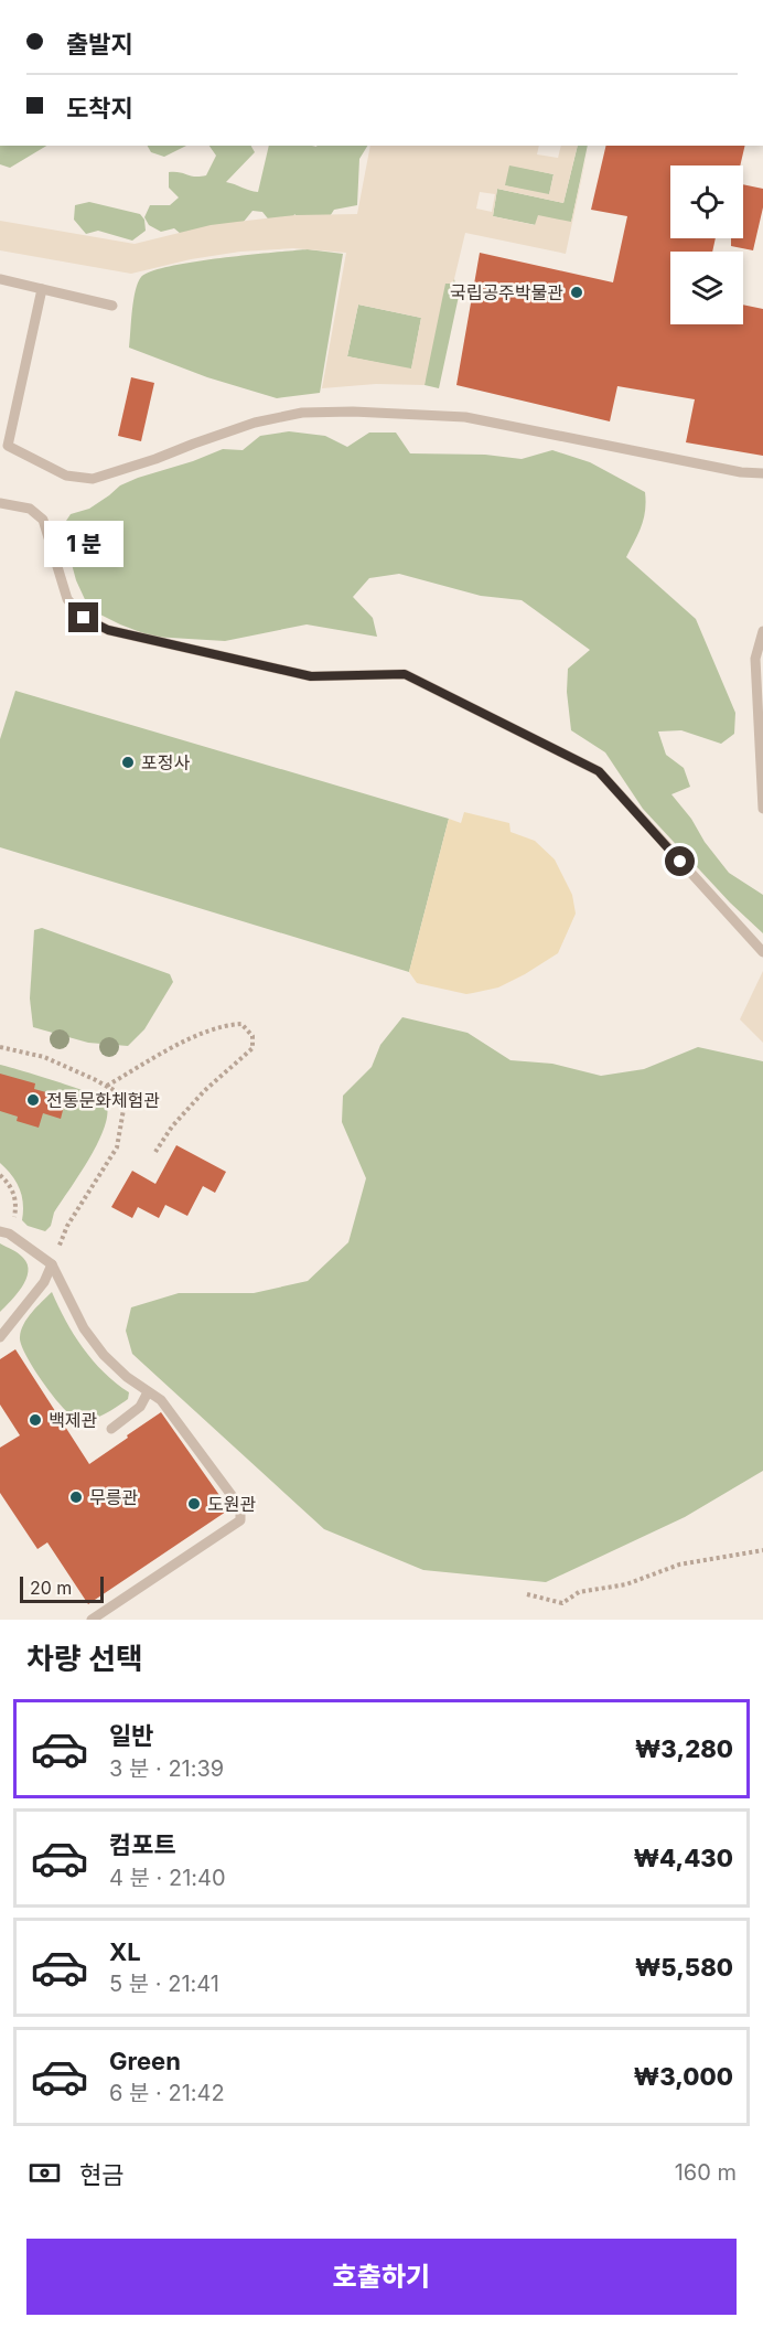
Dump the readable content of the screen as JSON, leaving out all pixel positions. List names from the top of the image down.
{
  "places": [
    "국립공주박물관",
    "포정사",
    "전통문화체험관",
    "백제관",
    "무릉관",
    "도원관"
  ],
  "scale_bar": "20 m",
  "page": {
    "banner": ["출발지", "도착지"],
    "bubble": "1 분",
    "scale": "20 m",
    "heading": "차량 선택",
    "list": [
      {
        "name": "일반",
        "note": "3 분 · 21:39",
        "value": "₩3,280"
      },
      {
        "name": "컴포트",
        "note": "4 분 · 21:40",
        "value": "₩4,430"
      },
      {
        "name": "XL",
        "note": "5 분 · 21:41",
        "value": "₩5,580"
      },
      {
        "name": "Green",
        "note": "6 분 · 21:42",
        "value": "₩3,000"
      }
    ],
    "pay": ["현금", "160 m"],
    "buttons": "호출하기"
  }
}
